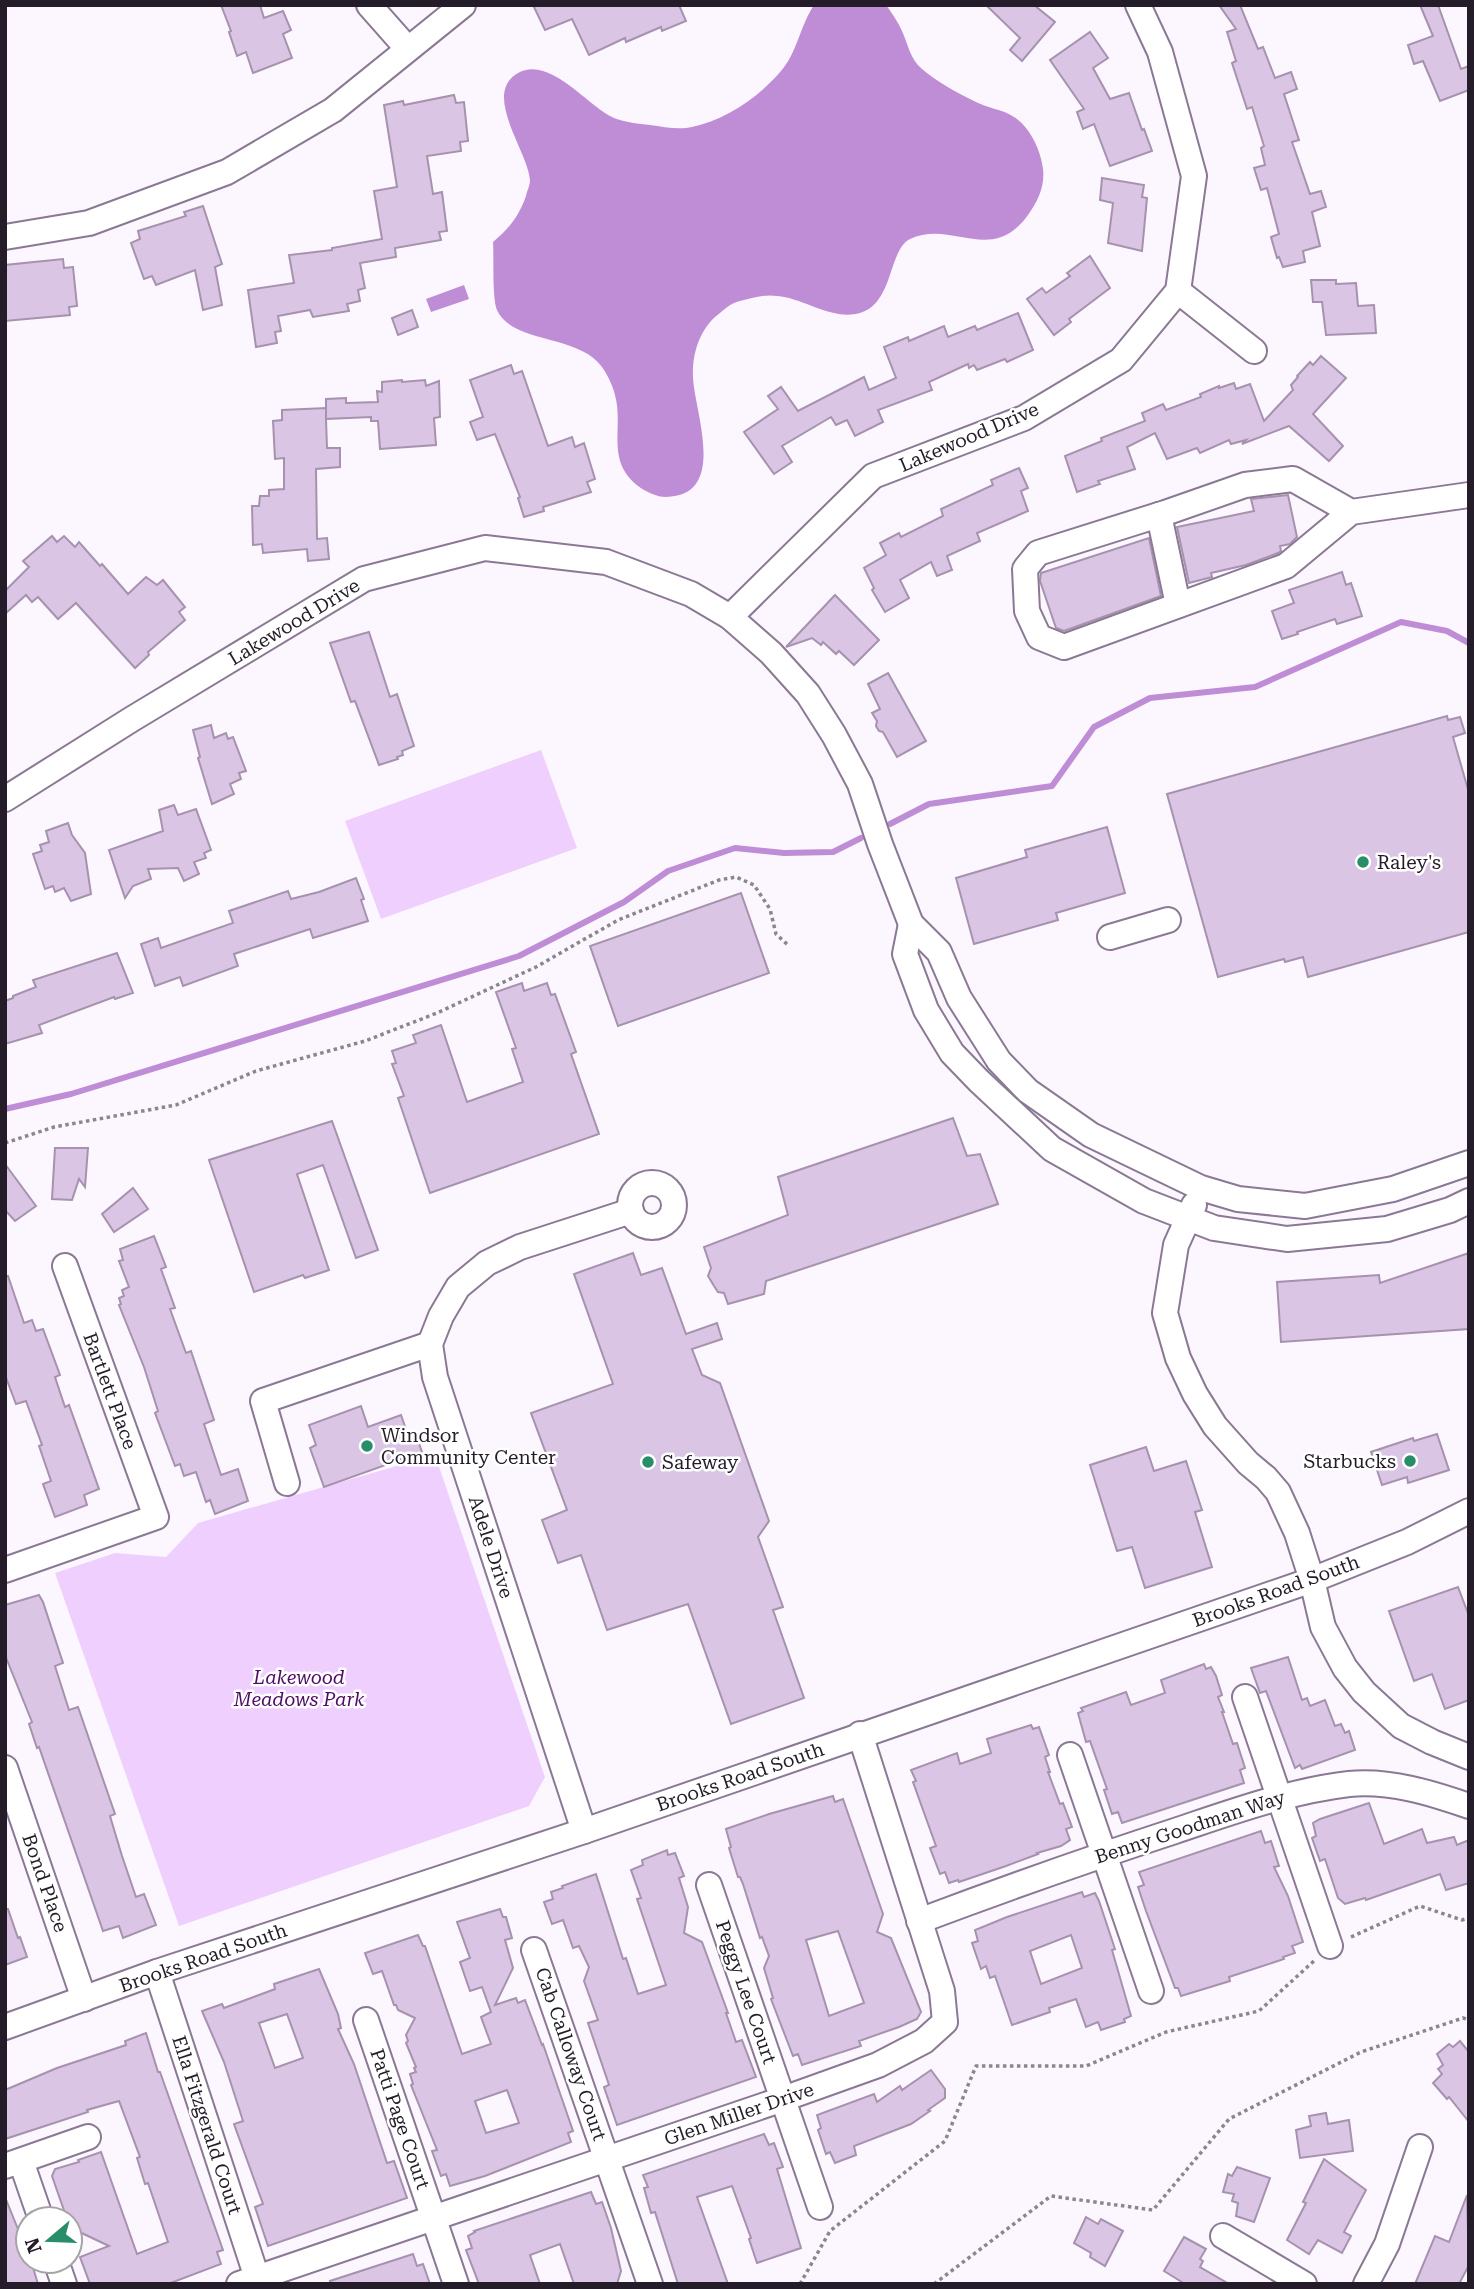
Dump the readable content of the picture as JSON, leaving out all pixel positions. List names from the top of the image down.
{
  "streets": {
    "street": [
      "Lakewood Drive",
      "Bartlett Place",
      "Adele Drive",
      "Brooks Road South",
      "Benny Goodman Way",
      "Bond Place",
      "Peggy Lee Court",
      "Cab Calloway Court",
      "Glen Miller Drive",
      "Patti Page Court",
      "Ella Fitzgerald Court"
    ]
  },
  "crossings": [
    ["Adele Drive", "Brooks Road South"],
    ["Brooks Road South", "Bond Place"],
    ["Brooks Road South", "Glen Miller Drive"],
    ["Brooks Road South", "Ella Fitzgerald Court"],
    ["Benny Goodman Way", "Glen Miller Drive"],
    ["Peggy Lee Court", "Glen Miller Drive"],
    ["Cab Calloway Court", "Glen Miller Drive"],
    ["Glen Miller Drive", "Patti Page Court"],
    ["Glen Miller Drive", "Ella Fitzgerald Court"]
  ],
  "parks": ["Lakewood Meadows Park"],
  "places": [
    "Raley's",
    "Windsor Community Center",
    "Starbucks",
    "Safeway"
  ],
  "north": "left"
}
